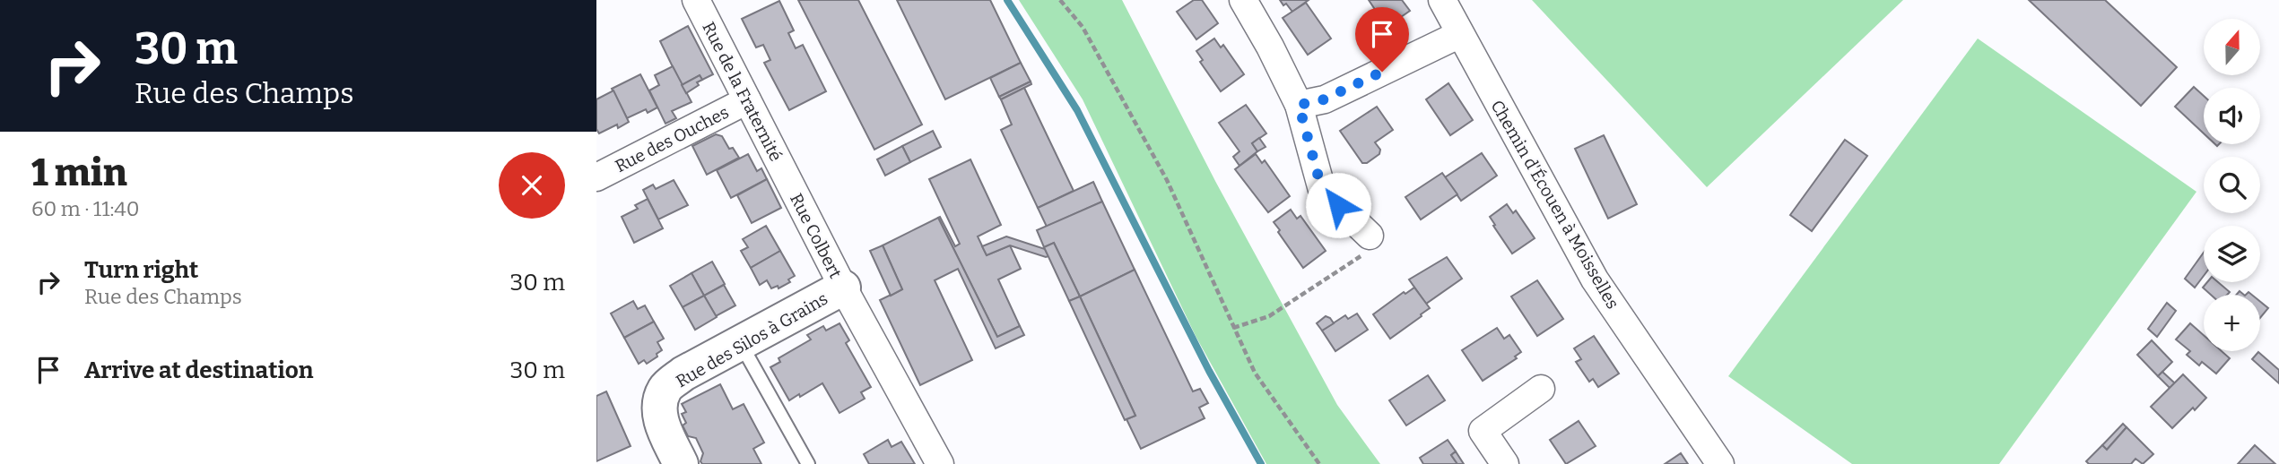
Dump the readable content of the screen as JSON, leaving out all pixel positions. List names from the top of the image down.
{
  "streets": {
    "street": [
      "Rue de la Fraternité",
      "Rue des Ouches",
      "Chemin d'Écouen à Moisselles",
      "Rue Colbert",
      "Rue des Silos à Grains"
    ]
  },
  "crossings": [
    ["Rue de la Fraternité", "Rue des Ouches"],
    ["Rue de la Fraternité", "Rue Colbert"],
    ["Rue Colbert", "Rue des Silos à Grains"]
  ],
  "north": "top",
  "page": {
    "turn": ["30 m", "Rue des Champs"],
    "map_buttons": "+",
    "heading": ["1 min", "60 m · 11:40"],
    "list": [
      {
        "name": "Turn right",
        "note": "Rue des Champs",
        "value": "30 m"
      },
      {
        "name": "Arrive at destination",
        "value": "30 m"
      }
    ]
  }
}
